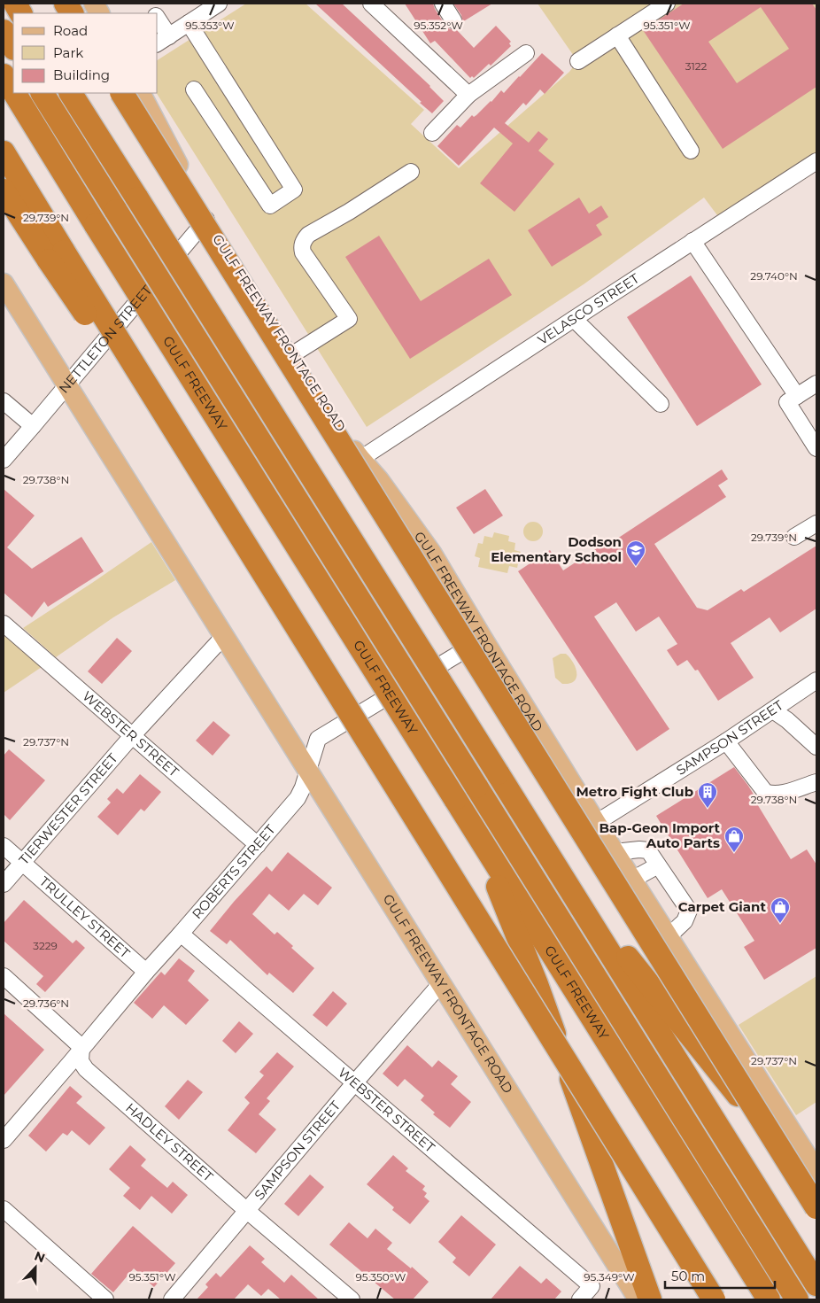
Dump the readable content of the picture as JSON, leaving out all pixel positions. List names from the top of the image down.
{
  "streets": {
    "highway": ["GULF FREEWAY"],
    "main road": ["GULF FREEWAY FRONTAGE ROAD"],
    "street": [
      "VELASCO STREET",
      "NETTLETON STREET",
      "WEBSTER STREET",
      "SAMPSON STREET",
      "TIERWESTER STREET",
      "ROBERTS STREET",
      "TRULLEY STREET",
      "HADLEY STREET"
    ]
  },
  "crossings": [
    ["VELASCO STREET", "GULF FREEWAY FRONTAGE ROAD"],
    ["GULF FREEWAY FRONTAGE ROAD", "NETTLETON STREET"],
    ["GULF FREEWAY FRONTAGE ROAD", "SAMPSON STREET"],
    ["GULF FREEWAY FRONTAGE ROAD", "TIERWESTER STREET"],
    ["GULF FREEWAY FRONTAGE ROAD", "ROBERTS STREET"],
    ["WEBSTER STREET", "SAMPSON STREET"],
    ["WEBSTER STREET", "TIERWESTER STREET"],
    ["WEBSTER STREET", "ROBERTS STREET"],
    ["SAMPSON STREET", "HADLEY STREET"],
    ["TIERWESTER STREET", "TRULLEY STREET"],
    ["ROBERTS STREET", "TRULLEY STREET"],
    ["ROBERTS STREET", "HADLEY STREET"]
  ],
  "places": {
    "school or university": ["Dodson Elementary School"],
    "building": ["Metro Fight Club"],
    "shop": ["Bap-Geon Import Auto Parts", "Carpet Giant"]
  },
  "house_numbers": ["3122", "3229"],
  "legend": ["Road", "Park", "Building"],
  "scale_bar": "50 m",
  "north": "top",
  "coordinates": [
    "95.353°W",
    "95.352°W",
    "95.351°W",
    "29.739°N",
    "29.740°N",
    "29.738°N",
    "29.737°N",
    "29.736°N",
    "95.350°W",
    "95.349°W"
  ]
}
